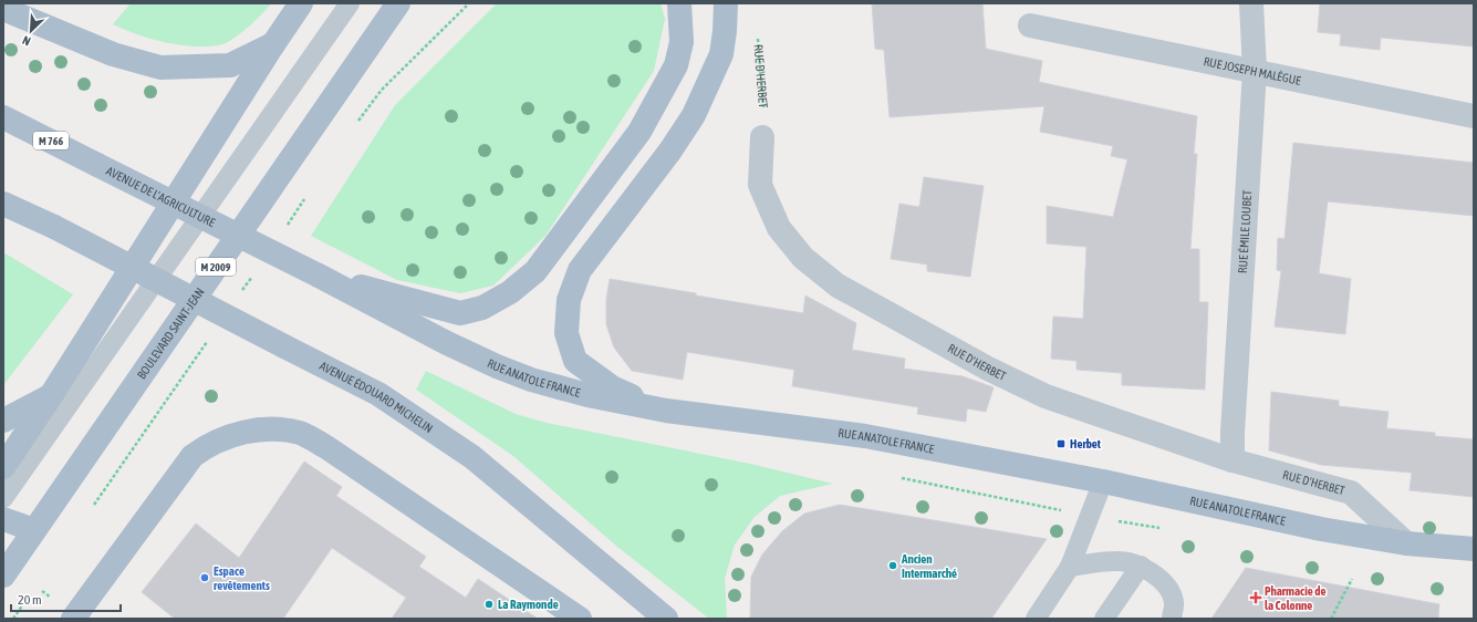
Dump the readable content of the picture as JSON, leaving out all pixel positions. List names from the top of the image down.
{
  "streets": {
    "main road": [
      "M 766",
      "AVENUE DE L'AGRICULTURE",
      "M 2009",
      "BOULEVARD SAINT-JEAN",
      "RUE ANATOLE FRANCE",
      "AVENUE ÉDOUARD MICHELIN"
    ],
    "street": ["RUE JOSEPH MALÈGUE", "RUE D'HERBET", "RUE ÉMILE LOUBET"]
  },
  "crossings": [
    ["RUE JOSEPH MALÈGUE", "RUE ÉMILE LOUBET"],
    ["RUE D'HERBET", "RUE ÉMILE LOUBET"],
    ["RUE D'HERBET", "RUE ANATOLE FRANCE"],
    ["AVENUE DE L'AGRICULTURE", "RUE ANATOLE FRANCE"]
  ],
  "places": {
    "transit": ["Herbet"],
    "other": ["Ancien Intermarché", "Espace revêtements", "La Raymonde"],
    "health": ["Pharmacie de la Colonne"]
  },
  "scale_bar": "20 m",
  "north": "bottom left"
}
